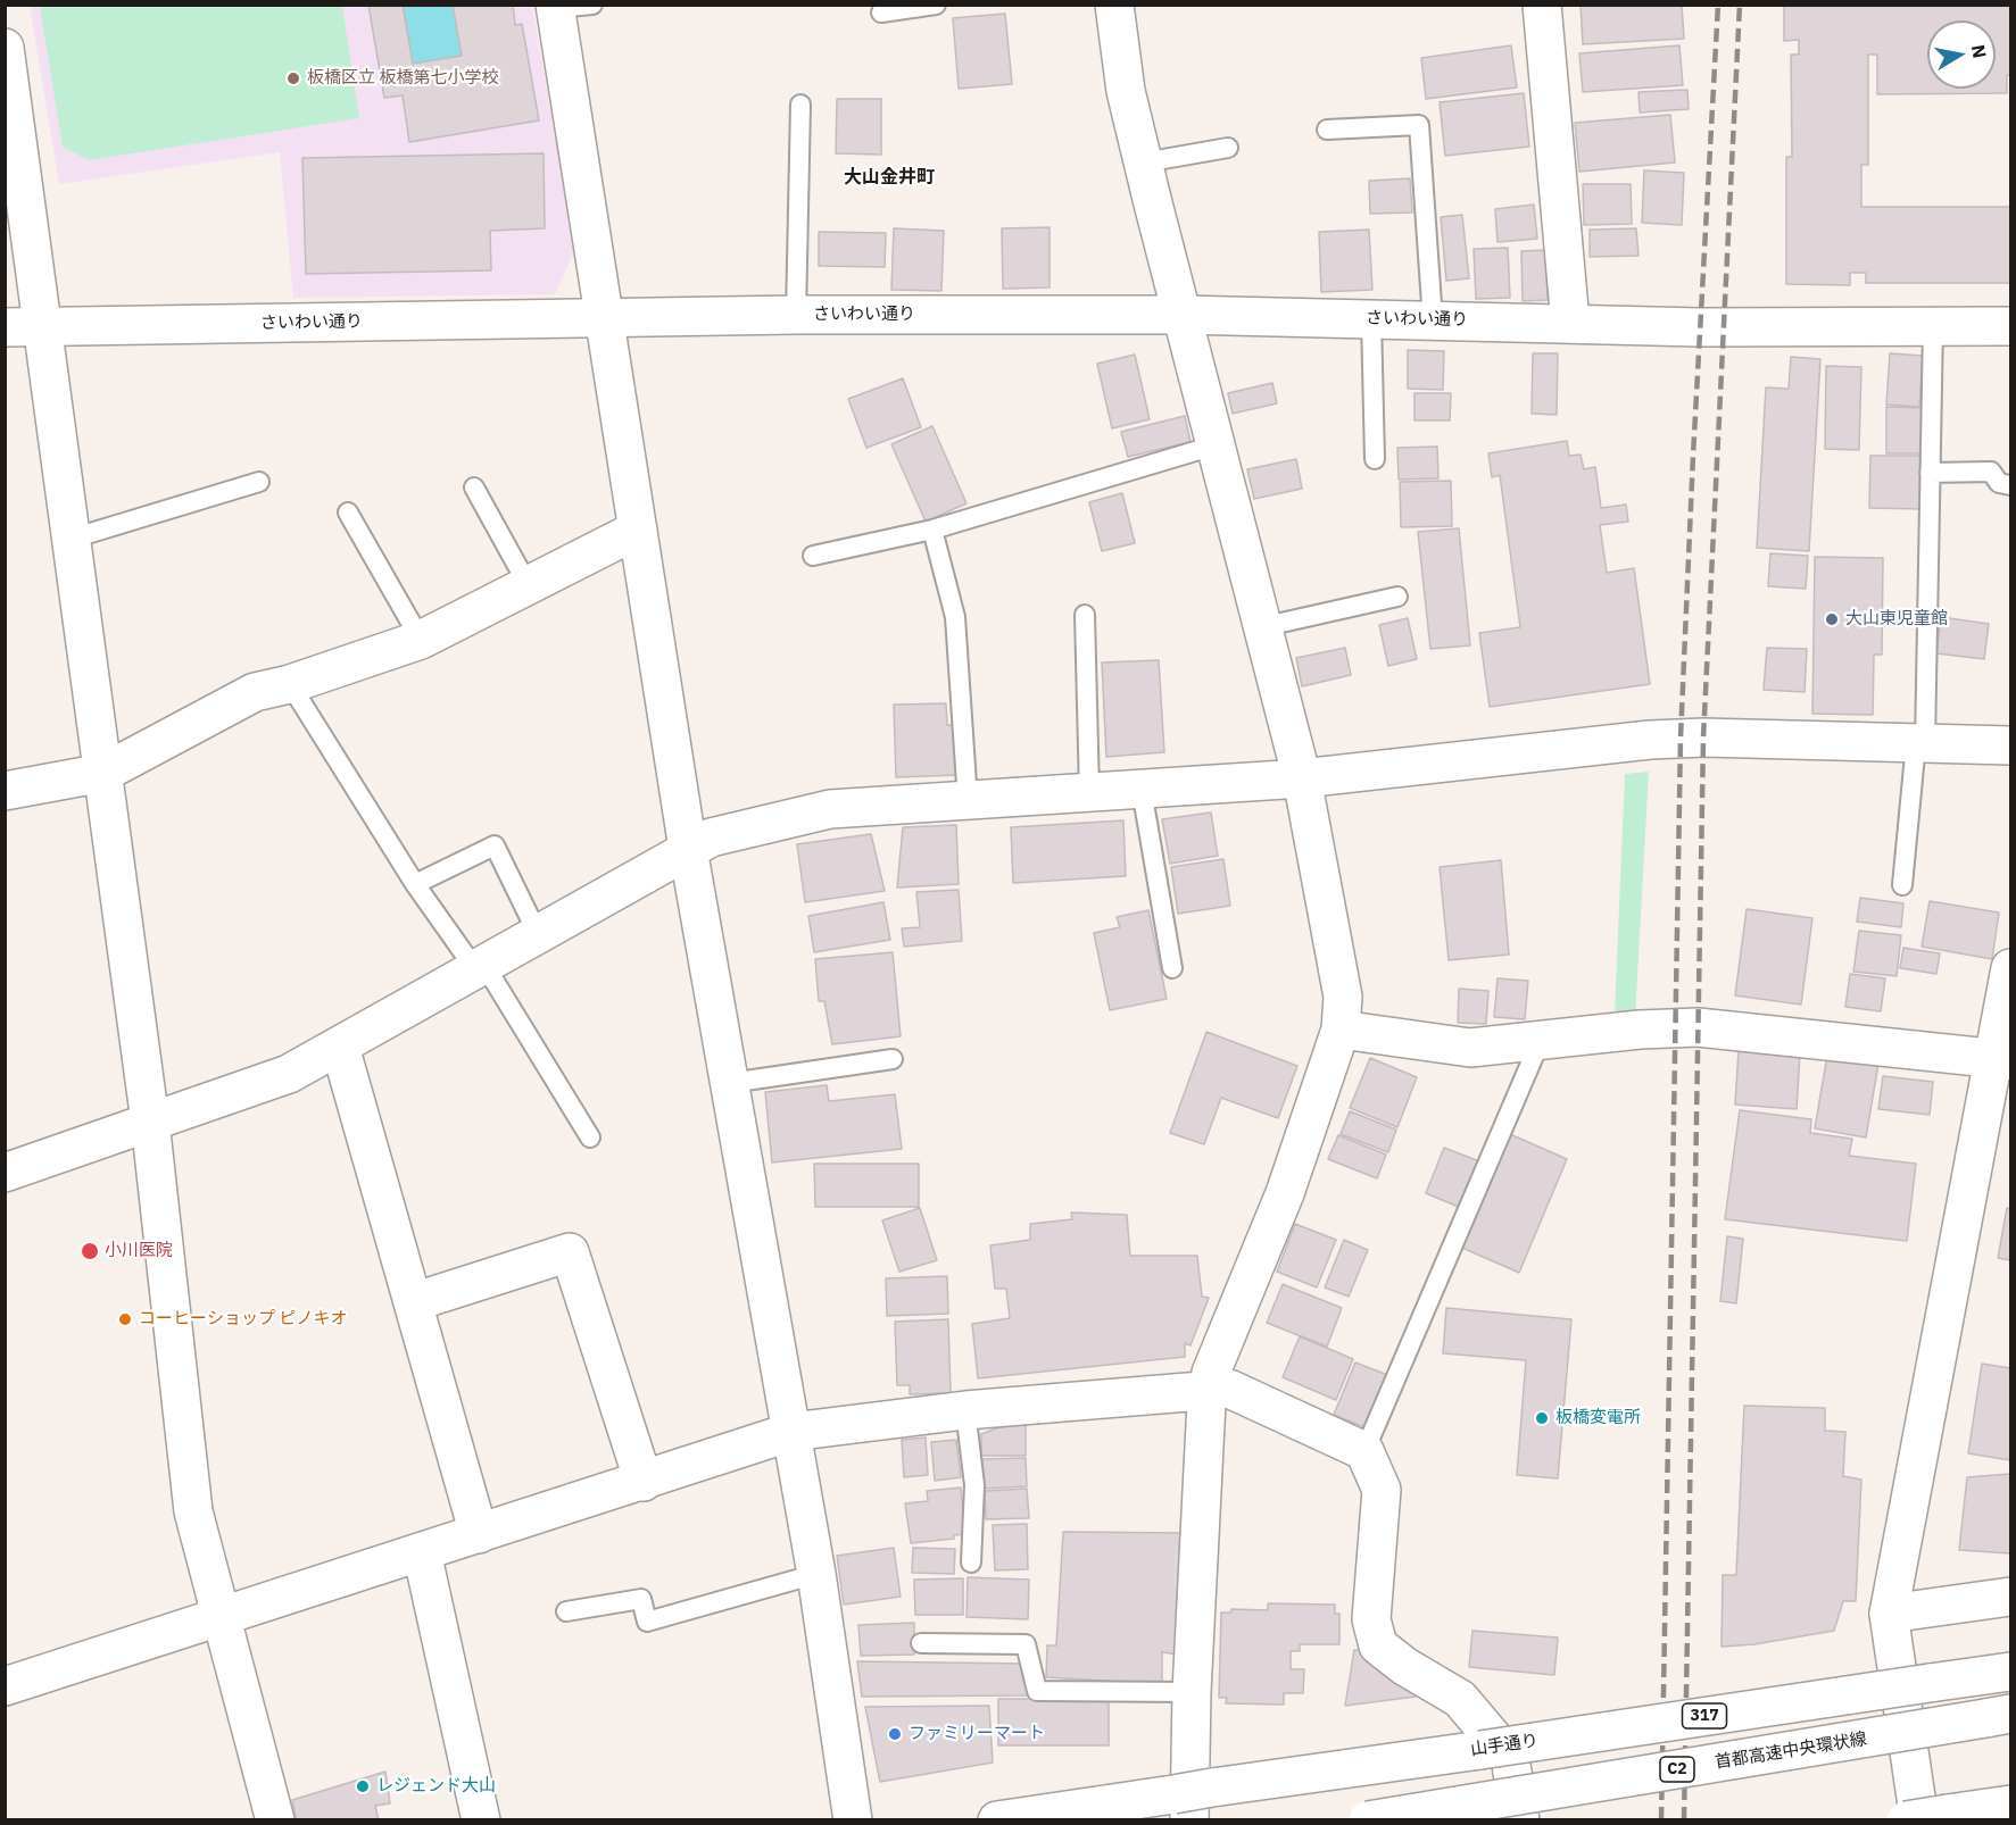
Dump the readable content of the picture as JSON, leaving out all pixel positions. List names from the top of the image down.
{
  "streets": {
    "main road": [
      "さいわい通り",
      "317",
      "山手通り",
      "首都高速中央環状線",
      "C2"
    ]
  },
  "districts": ["大山金井町"],
  "places": [
    "板橋区立 板橋第七小学校",
    "大山東児童館",
    "小川医院",
    "コーヒーショップ ピノキオ",
    "板橋変電所",
    "ファミリーマート",
    "レジェンド大山"
  ],
  "north": "right"
}
